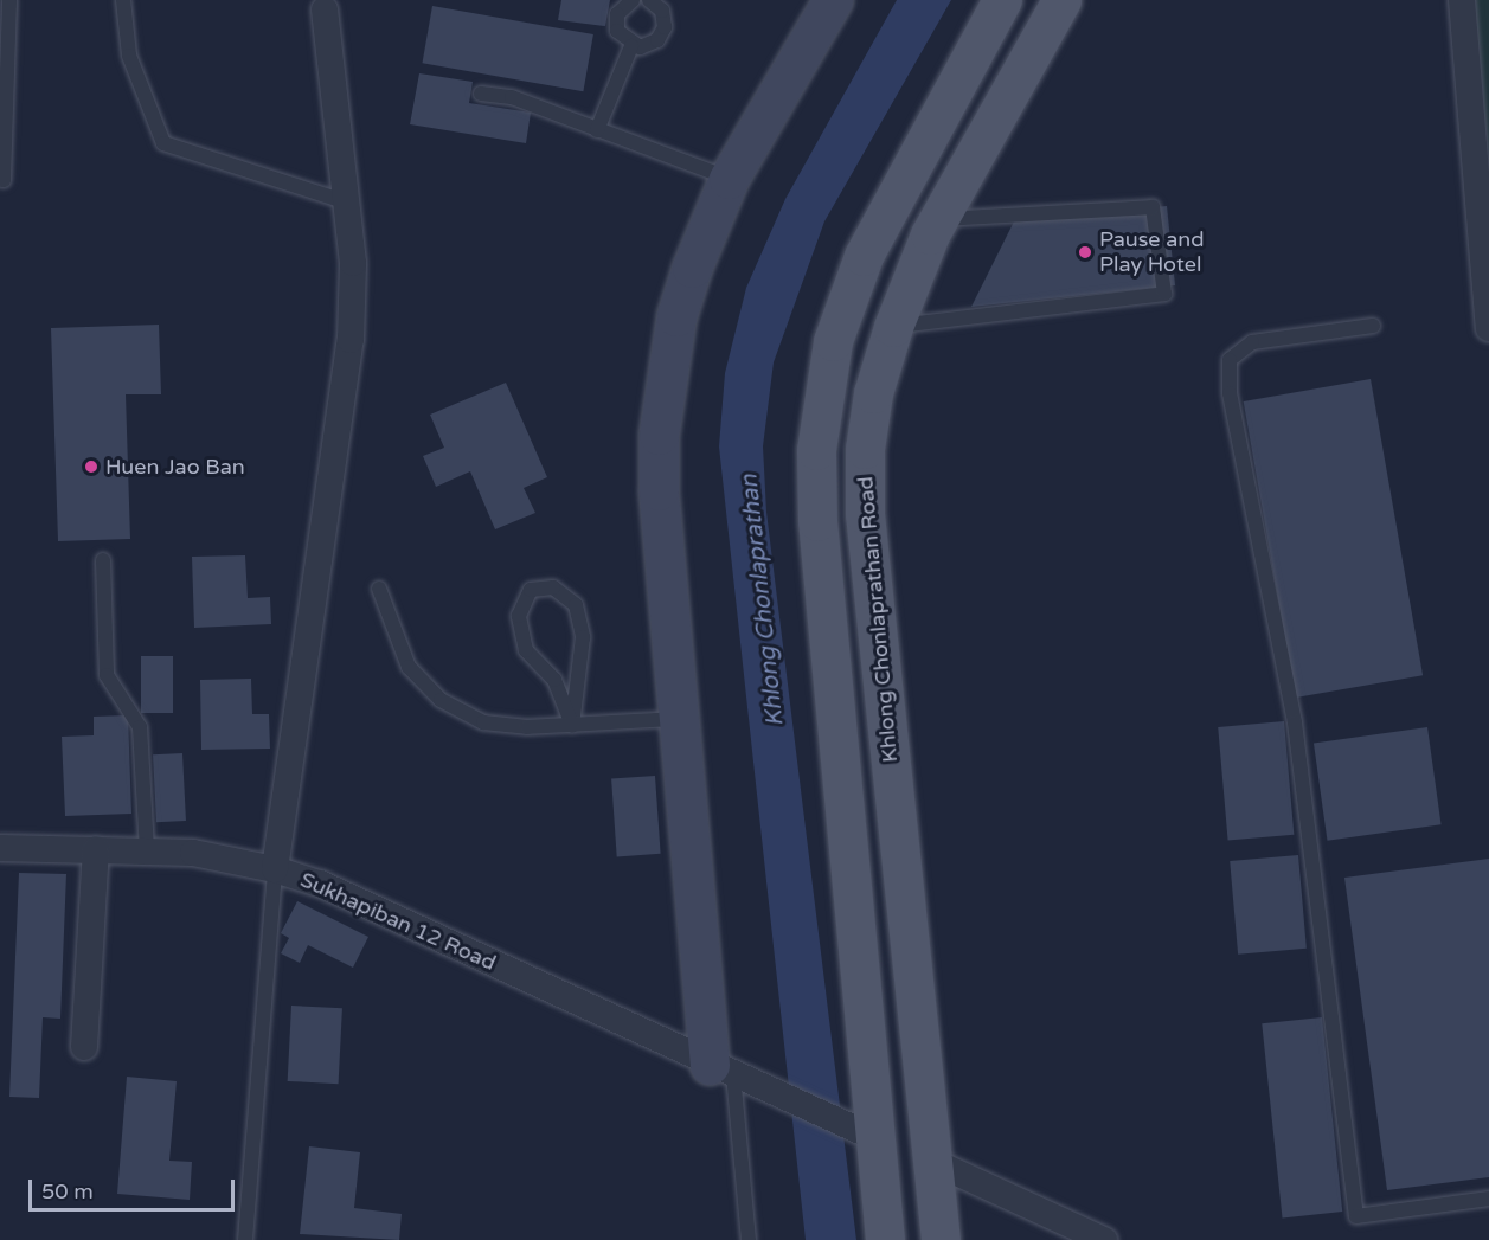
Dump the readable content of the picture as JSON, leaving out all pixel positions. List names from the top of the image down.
{
  "streets": {
    "main road": ["Khlong Chonlaprathan Road"],
    "street": ["Sukhapiban 12 Road"]
  },
  "water": ["Khlong Chonlaprathan"],
  "places": ["Pause and Play Hotel", "Huen Jao Ban"],
  "scale_bar": "50 m"
}
